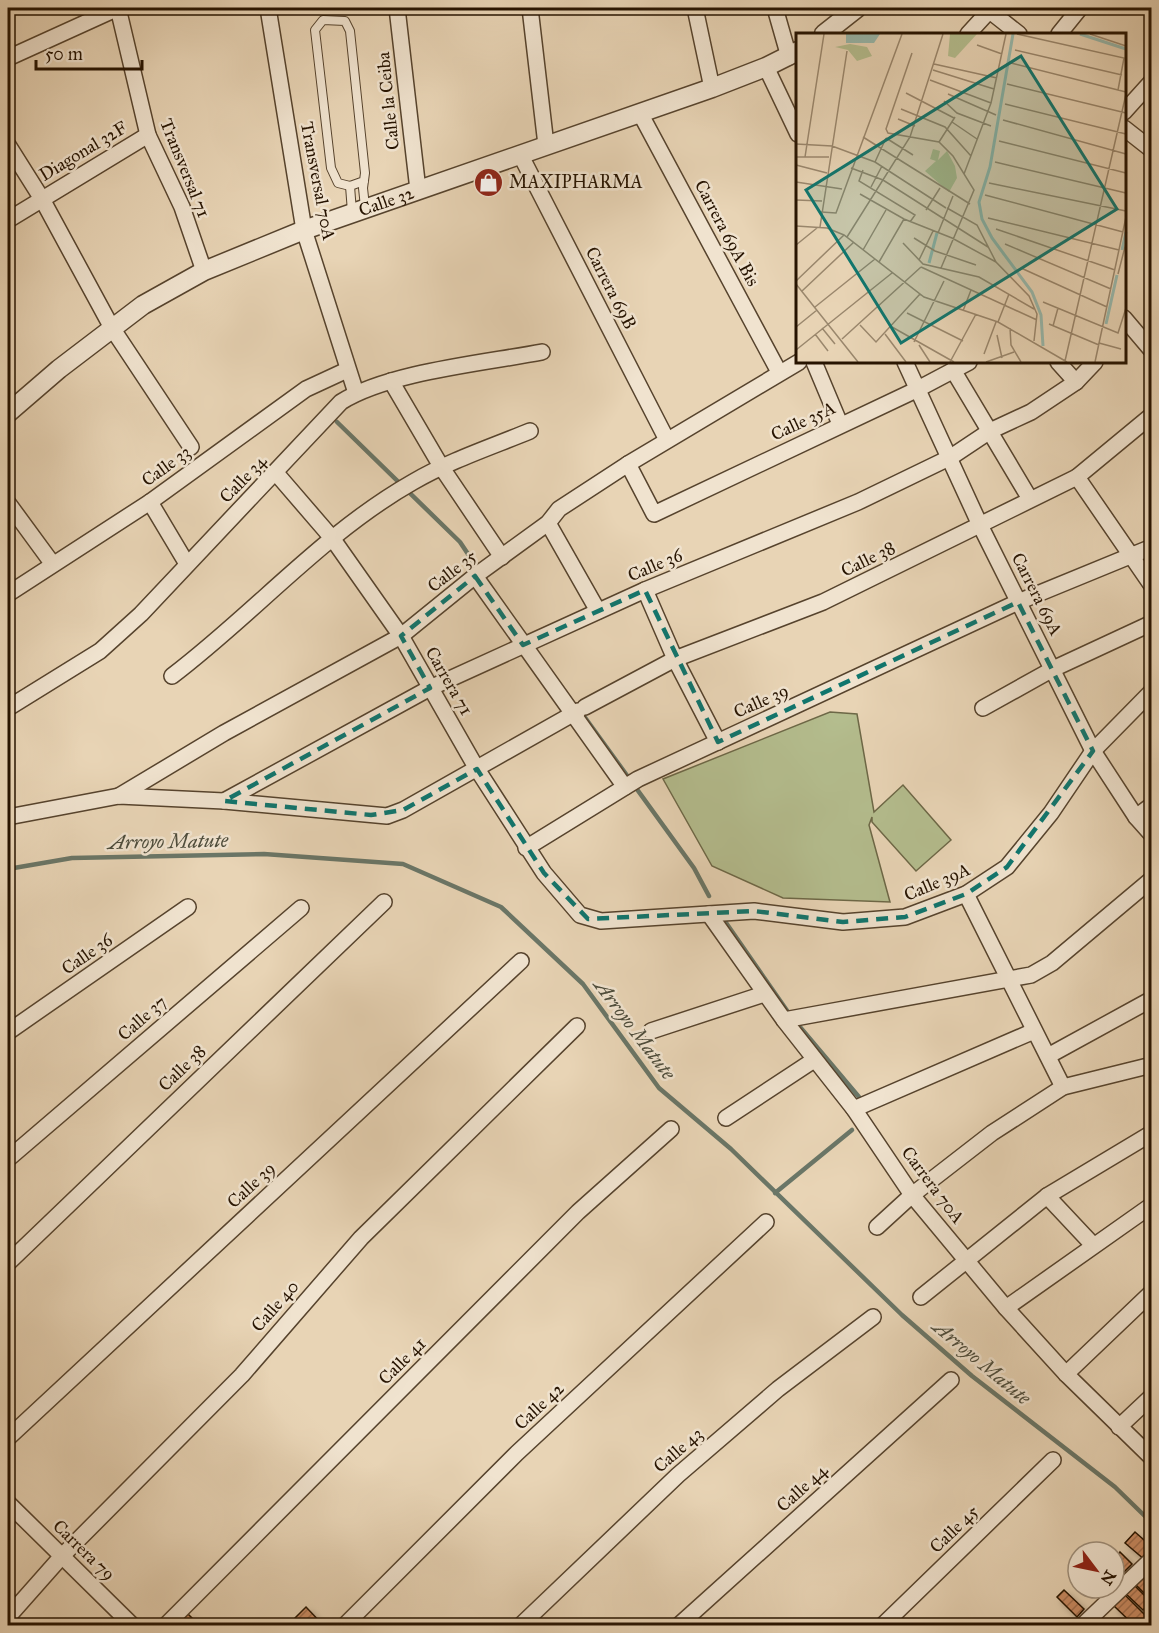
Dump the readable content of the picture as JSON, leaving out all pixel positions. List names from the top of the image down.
{
  "streets": {
    "street": [
      "Calle la Ceiba",
      "Diagonal 32F",
      "Transversal 71",
      "Transversal 70A",
      "Calle 32",
      "Carrera 69A Bis",
      "Carrera 69B",
      "Calle 35A",
      "Calle 33",
      "Calle 34",
      "Calle 38",
      "Calle 36",
      "Calle 35",
      "Carrera 69A",
      "Carrera 71",
      "Calle 39",
      "Calle 39A",
      "Calle 37",
      "Carrera 70A",
      "Calle 40",
      "Calle 41",
      "Calle 42",
      "Calle 43",
      "Calle 44",
      "Calle 45",
      "Carrera 79"
    ]
  },
  "crossings": [
    ["Calle la Ceiba", "Calle 32"],
    ["Diagonal 32F", "Transversal 71"],
    ["Transversal 71", "Calle 32"],
    ["Transversal 70A", "Calle 32"],
    ["Transversal 70A", "Calle 33"],
    ["Transversal 70A", "Calle 34"],
    ["Calle 32", "Carrera 69A Bis"],
    ["Calle 32", "Carrera 69B"],
    ["Carrera 69A Bis", "Calle 35"],
    ["Carrera 69B", "Calle 35"],
    ["Calle 35A", "Calle 35"],
    ["Calle 35A", "Carrera 69A"],
    ["Calle 34", "Carrera 71"],
    ["Calle 38", "Calle 36"],
    ["Calle 38", "Carrera 69A"],
    ["Calle 38", "Carrera 71"],
    ["Calle 36", "Carrera 69A"],
    ["Calle 36", "Carrera 71"],
    ["Calle 35", "Carrera 71"],
    ["Carrera 69A", "Calle 39"],
    ["Carrera 69A", "Calle 39A"],
    ["Carrera 71", "Calle 39"],
    ["Carrera 71", "Calle 39A"],
    ["Calle 39A", "Carrera 70A"],
    ["Calle 40", "Carrera 79"]
  ],
  "water": ["Arroyo Matute"],
  "places": {
    "shop": ["MAXIPHARMA"]
  },
  "scale_bar": "50 m",
  "north": "bottom right"
}
